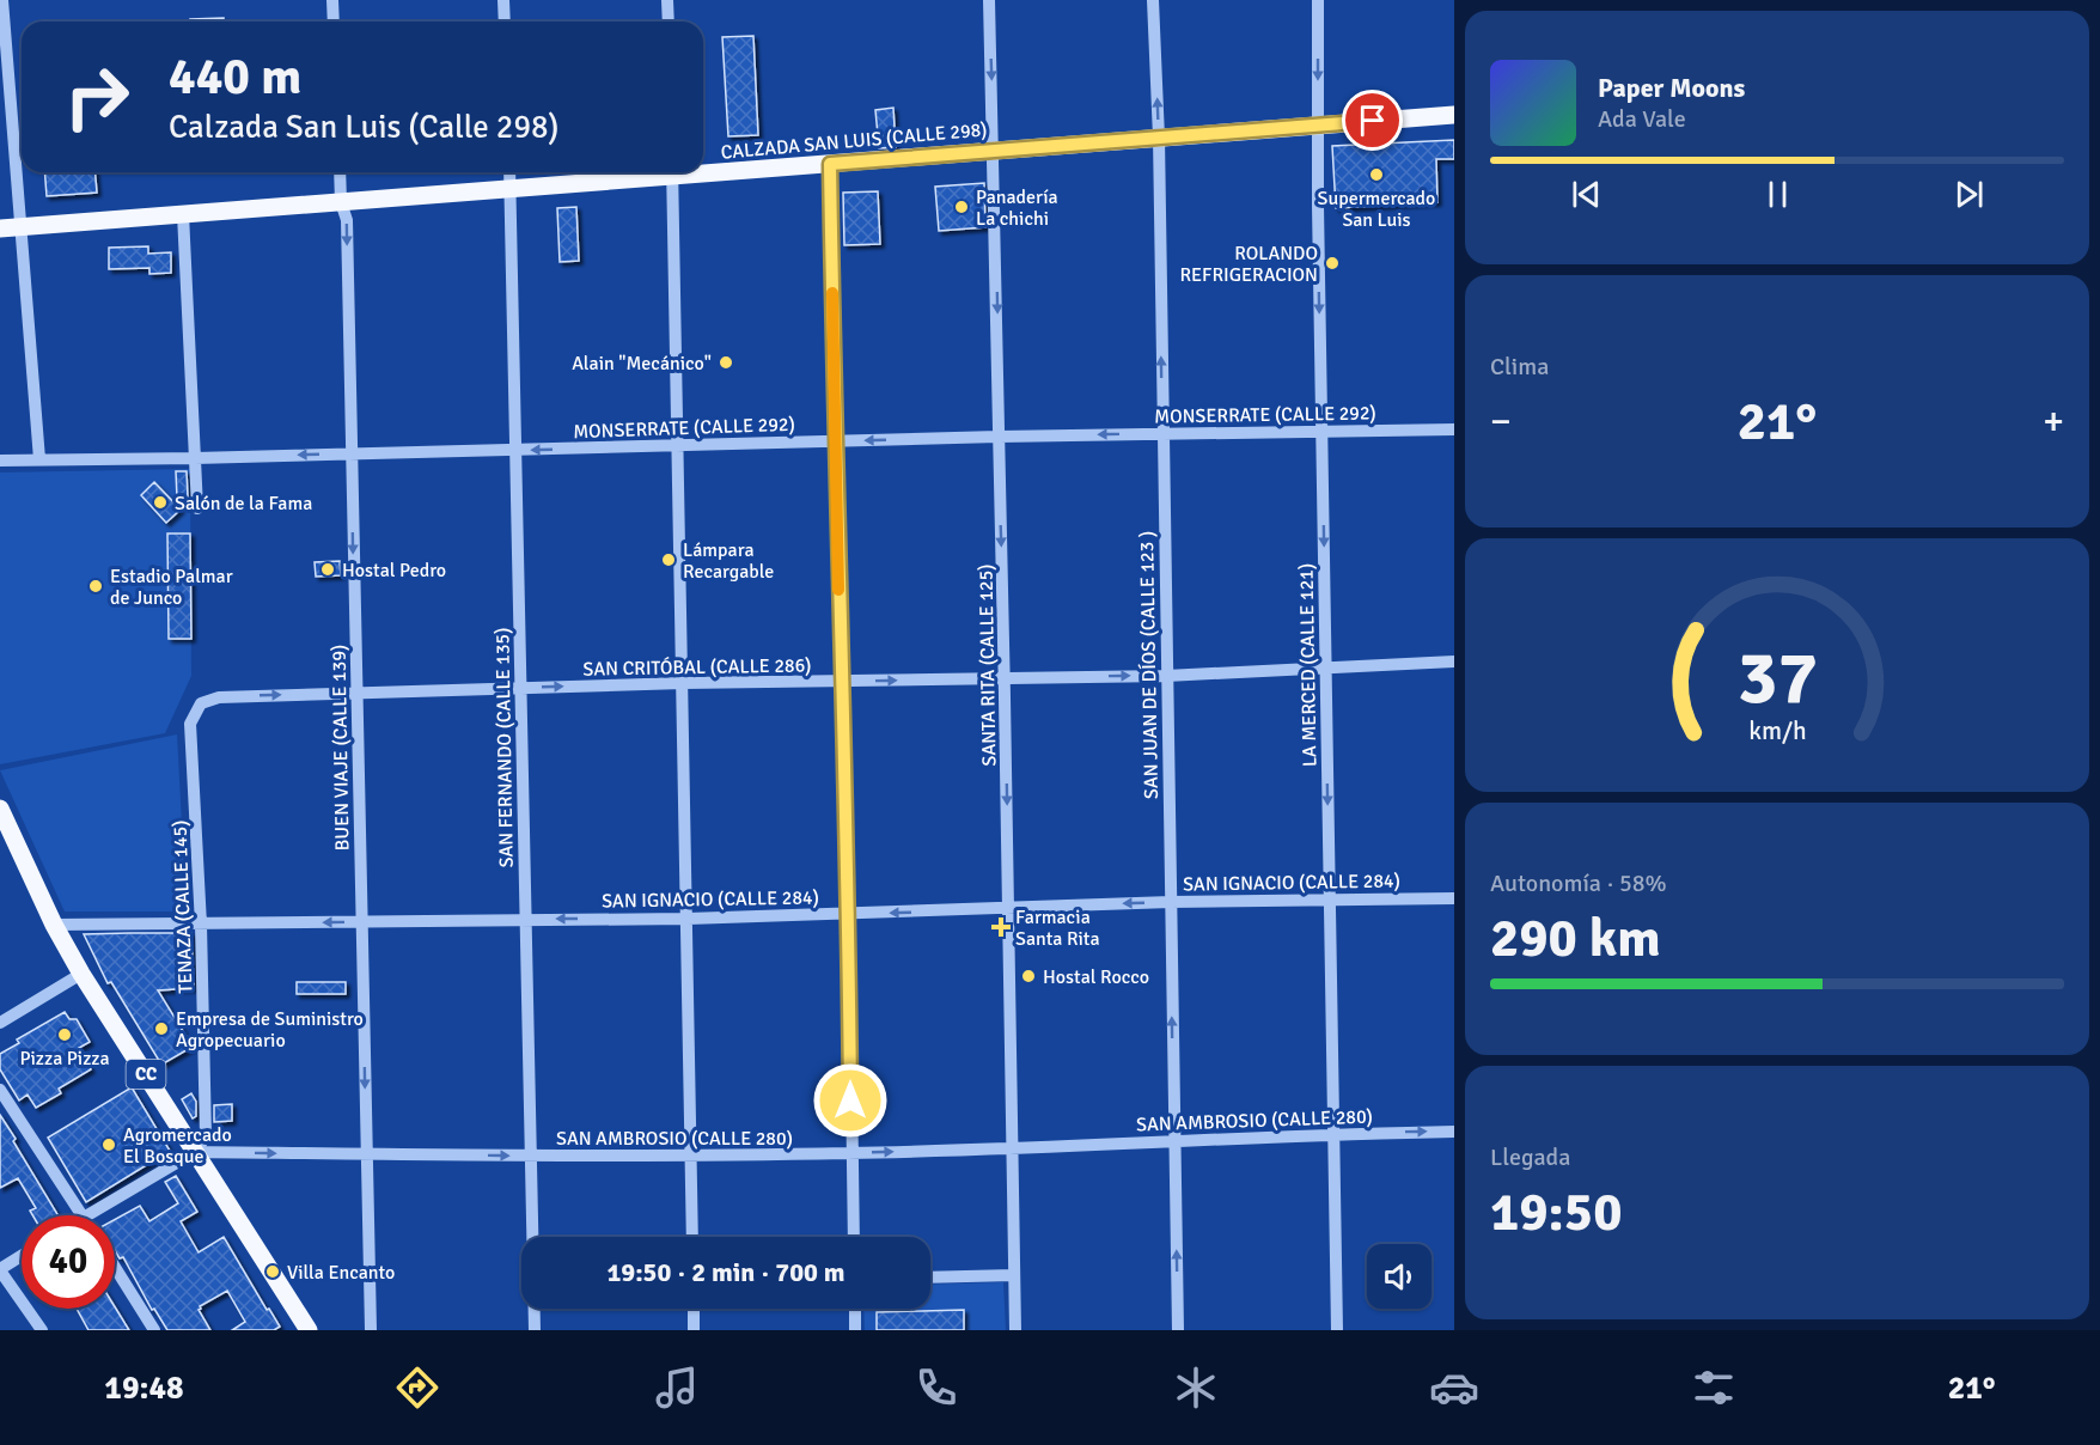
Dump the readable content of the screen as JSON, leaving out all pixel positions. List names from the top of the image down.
{
  "streets": {
    "main road": ["CALZADA SAN LUIS (CALLE 298)", "CC"],
    "street": [
      "MONSERRATE (CALLE 292)",
      "SANTA RITA (CALLE 125)",
      "SAN JUAN DE DÍOS (CALLE 123 )",
      "LA MERCED (CALLE 121)",
      "SAN CRITÓBAL (CALLE 286)",
      "BUEN VIAJE (CALLE 139)",
      "SAN FERNANDO (CALLE 135)",
      "SAN IGNACIO (CALLE 284)",
      "TENAZA (CALLE 145)",
      "SAN AMBROSIO (CALLE 280)"
    ]
  },
  "crossings": [
    ["CALZADA SAN LUIS (CALLE 298)", "SANTA RITA (CALLE 125)"],
    ["CALZADA SAN LUIS (CALLE 298)", "SAN JUAN DE DÍOS (CALLE 123 )"],
    ["CALZADA SAN LUIS (CALLE 298)", "LA MERCED (CALLE 121)"],
    ["CALZADA SAN LUIS (CALLE 298)", "BUEN VIAJE (CALLE 139)"],
    ["CALZADA SAN LUIS (CALLE 298)", "SAN FERNANDO (CALLE 135)"],
    ["MONSERRATE (CALLE 292)", "SANTA RITA (CALLE 125)"],
    ["MONSERRATE (CALLE 292)", "SAN JUAN DE DÍOS (CALLE 123 )"],
    ["MONSERRATE (CALLE 292)", "LA MERCED (CALLE 121)"],
    ["MONSERRATE (CALLE 292)", "BUEN VIAJE (CALLE 139)"],
    ["MONSERRATE (CALLE 292)", "SAN FERNANDO (CALLE 135)"],
    ["SANTA RITA (CALLE 125)", "SAN CRITÓBAL (CALLE 286)"],
    ["SANTA RITA (CALLE 125)", "SAN IGNACIO (CALLE 284)"],
    ["SANTA RITA (CALLE 125)", "SAN AMBROSIO (CALLE 280)"],
    ["SAN JUAN DE DÍOS (CALLE 123 )", "SAN CRITÓBAL (CALLE 286)"],
    ["SAN JUAN DE DÍOS (CALLE 123 )", "SAN IGNACIO (CALLE 284)"],
    ["SAN JUAN DE DÍOS (CALLE 123 )", "SAN AMBROSIO (CALLE 280)"],
    ["LA MERCED (CALLE 121)", "SAN CRITÓBAL (CALLE 286)"],
    ["LA MERCED (CALLE 121)", "SAN IGNACIO (CALLE 284)"],
    ["LA MERCED (CALLE 121)", "SAN AMBROSIO (CALLE 280)"],
    ["SAN CRITÓBAL (CALLE 286)", "BUEN VIAJE (CALLE 139)"],
    ["SAN CRITÓBAL (CALLE 286)", "SAN FERNANDO (CALLE 135)"],
    ["SAN CRITÓBAL (CALLE 286)", "TENAZA (CALLE 145)"],
    ["BUEN VIAJE (CALLE 139)", "SAN IGNACIO (CALLE 284)"],
    ["BUEN VIAJE (CALLE 139)", "SAN AMBROSIO (CALLE 280)"],
    ["SAN FERNANDO (CALLE 135)", "SAN IGNACIO (CALLE 284)"],
    ["SAN FERNANDO (CALLE 135)", "SAN AMBROSIO (CALLE 280)"],
    ["SAN IGNACIO (CALLE 284)", "TENAZA (CALLE 145)"],
    ["SAN IGNACIO (CALLE 284)", "CC"],
    ["TENAZA (CALLE 145)", "CC"],
    ["TENAZA (CALLE 145)", "SAN AMBROSIO (CALLE 280)"],
    ["CC", "SAN AMBROSIO (CALLE 280)"]
  ],
  "one_way": [
    "MONSERRATE (CALLE 292)",
    "SANTA RITA (CALLE 125)",
    "SAN JUAN DE DÍOS (CALLE 123 )",
    "LA MERCED (CALLE 121)",
    "SAN CRITÓBAL (CALLE 286)",
    "BUEN VIAJE (CALLE 139)",
    "SAN IGNACIO (CALLE 284)",
    "SAN AMBROSIO (CALLE 280)"
  ],
  "places": {
    "other": [
      "Supermercado San Luis",
      "Panadería La chichi",
      "ROLANDO REFRIGERACION",
      "Alain \"Mecánico\"",
      "Salón de la Fama",
      "Lámpara Recargable",
      "Hostal Pedro",
      "Estadio Palmar de Junco",
      "Hostal Rocco",
      "Empresa de Suministro Agropecuario",
      "Pizza Pizza",
      "Agromercado El Bosque",
      "Villa Encanto"
    ],
    "health": ["Farmacia Santa Rita"]
  },
  "page": {
    "turn": ["440 m", "Calzada San Luis (Calle 298)"],
    "song": ["Paper Moons", "Ada Vale"],
    "tile": [
      "Clima",
      ["Autonomía · 58%", "290 km"],
      ["Llegada", "19:50"]
    ],
    "heat": ["−", "21°", "+"],
    "limit": "40",
    "trip": "19:50 · 2 min · 700 m",
    "tabs": ["19:48", "21°"],
    "gauge": ["37", "km/h"]
  }
}
